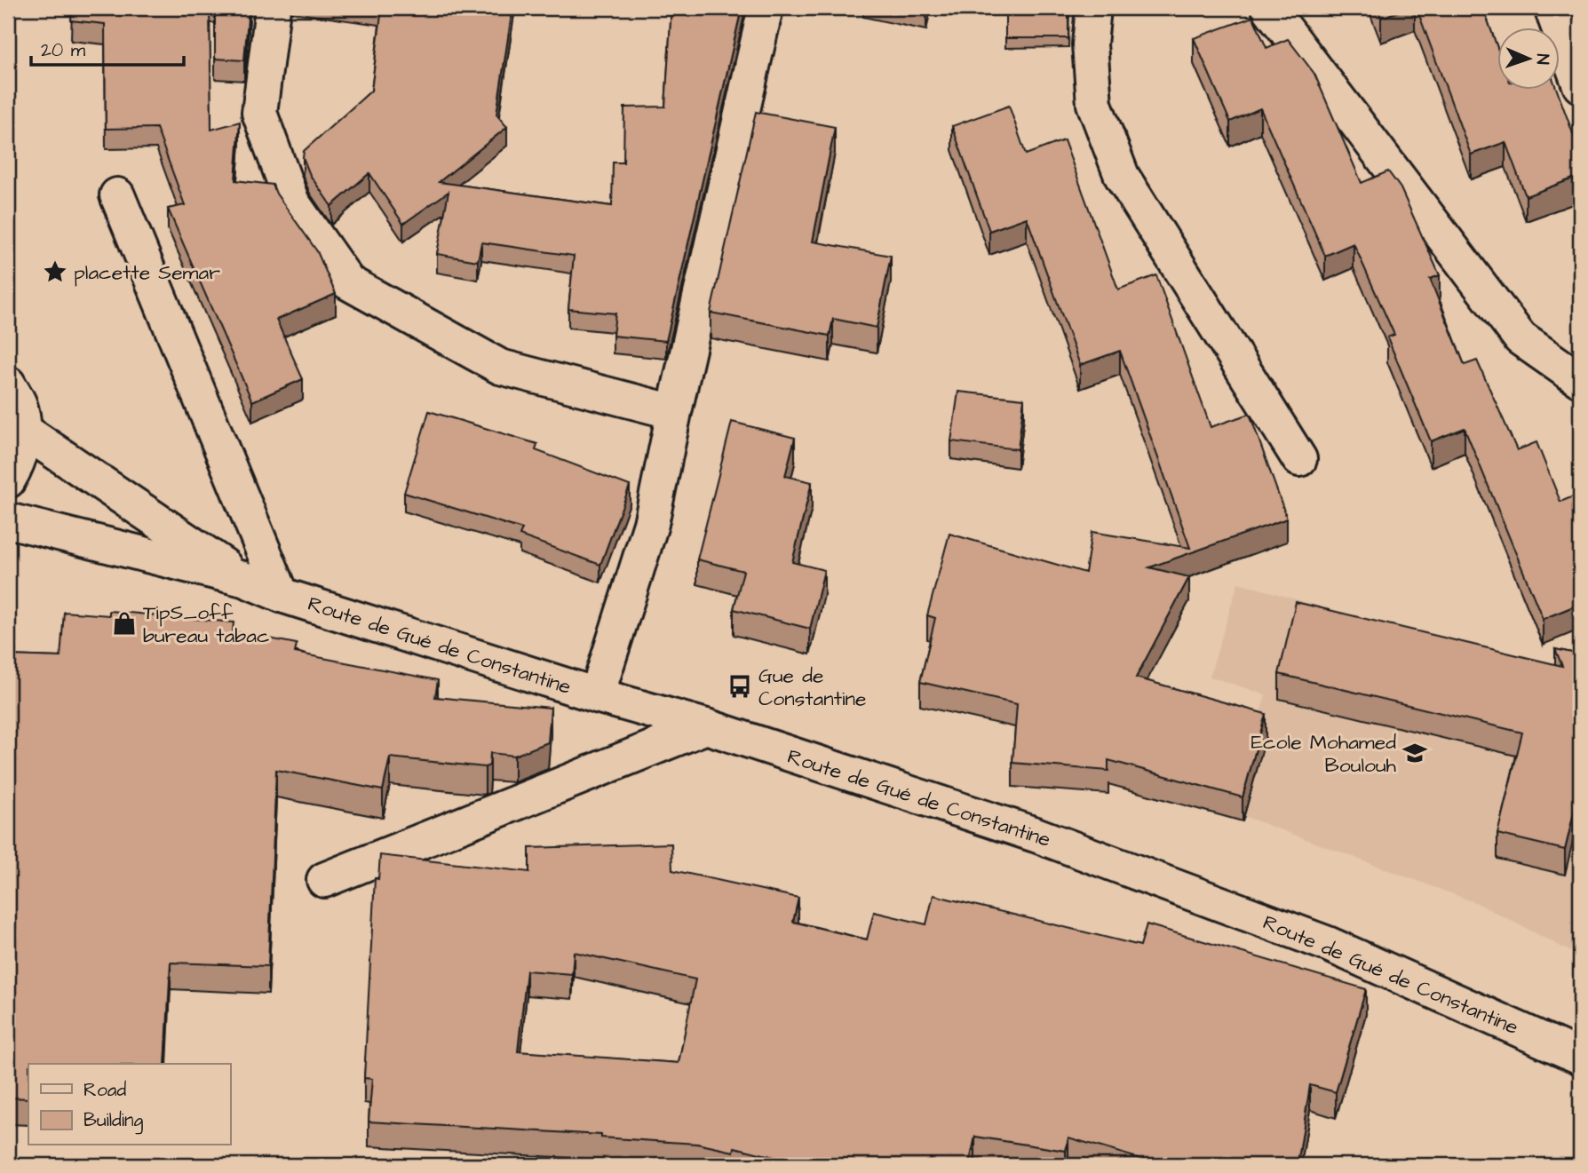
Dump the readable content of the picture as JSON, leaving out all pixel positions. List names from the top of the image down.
{
  "streets": {
    "street": ["Route de Gué de Constantine"]
  },
  "places": {
    "place": ["placette Semar"],
    "shop": ["TipS_off bureau tabac"],
    "bus stop": ["Gue de Constantine"],
    "school or university": ["Ecole Mohamed Boulouh"]
  },
  "legend": ["Road", "Building"],
  "scale_bar": "20 m",
  "north": "right"
}
